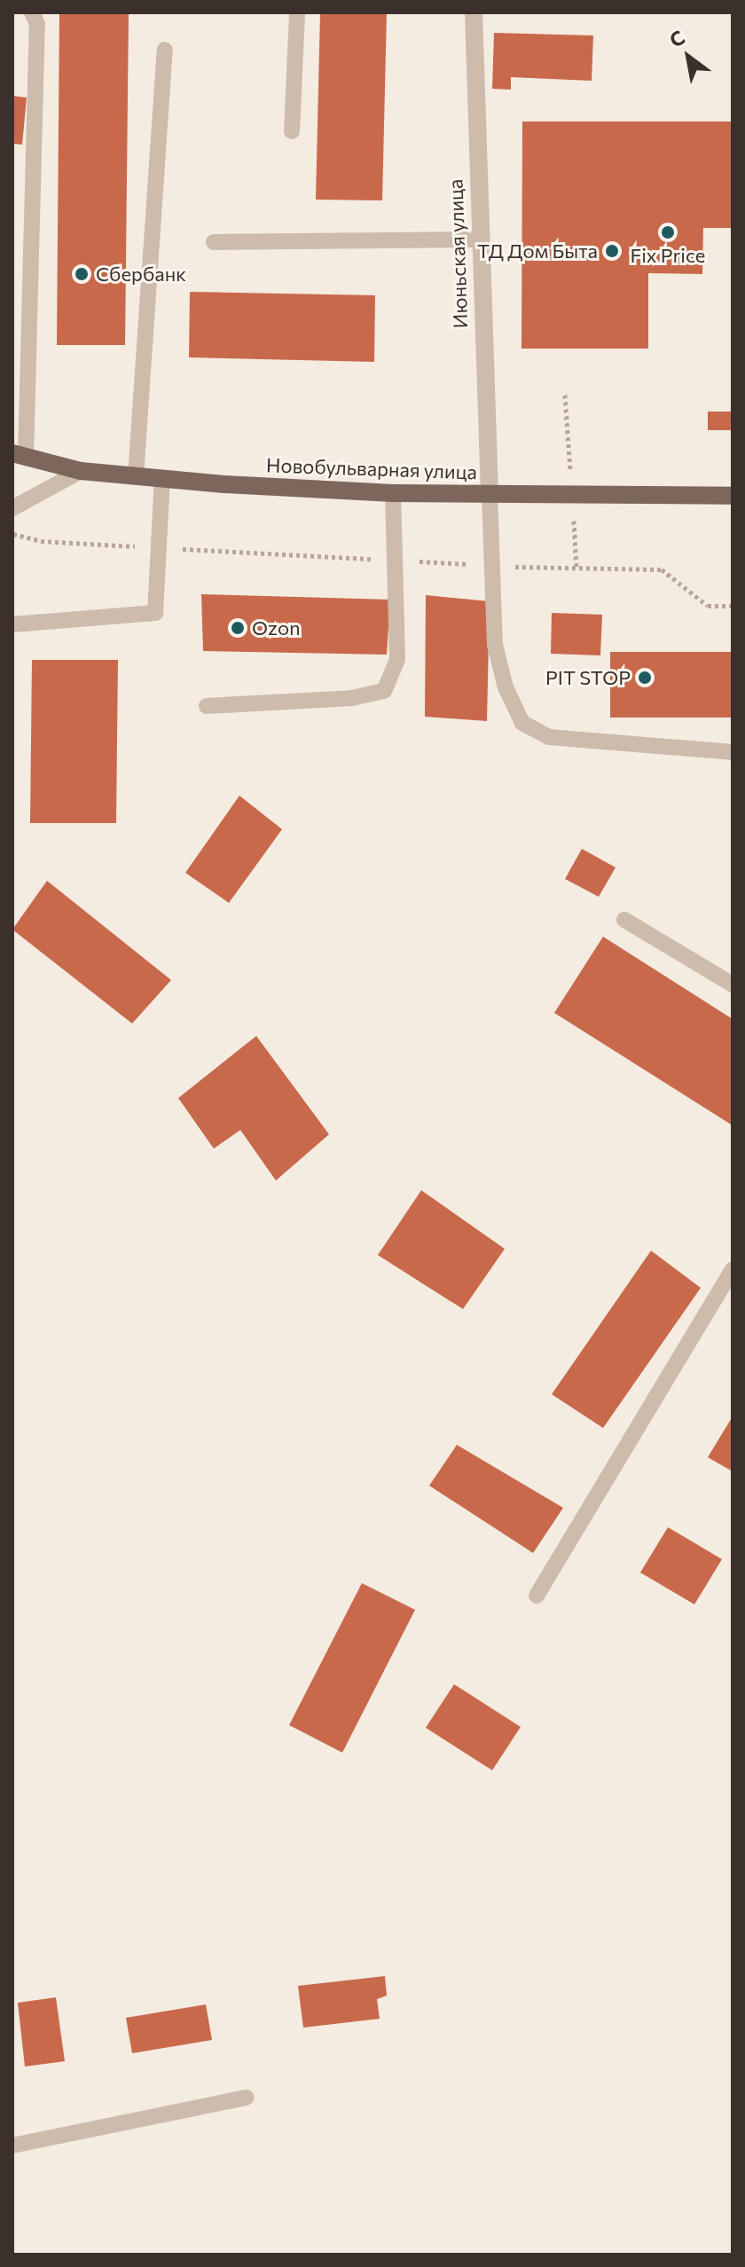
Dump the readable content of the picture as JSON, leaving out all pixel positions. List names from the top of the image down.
{
  "streets": {
    "main road": ["Новобульварная улица"],
    "street": ["Июньская улица"]
  },
  "crossings": [
    ["Июньская улица", "Новобульварная улица"]
  ],
  "places": [
    "Fix Price",
    "ТД Дом Быта",
    "Сбербанк",
    "Ozon",
    "PIT STOP"
  ],
  "north": "top left"
}
